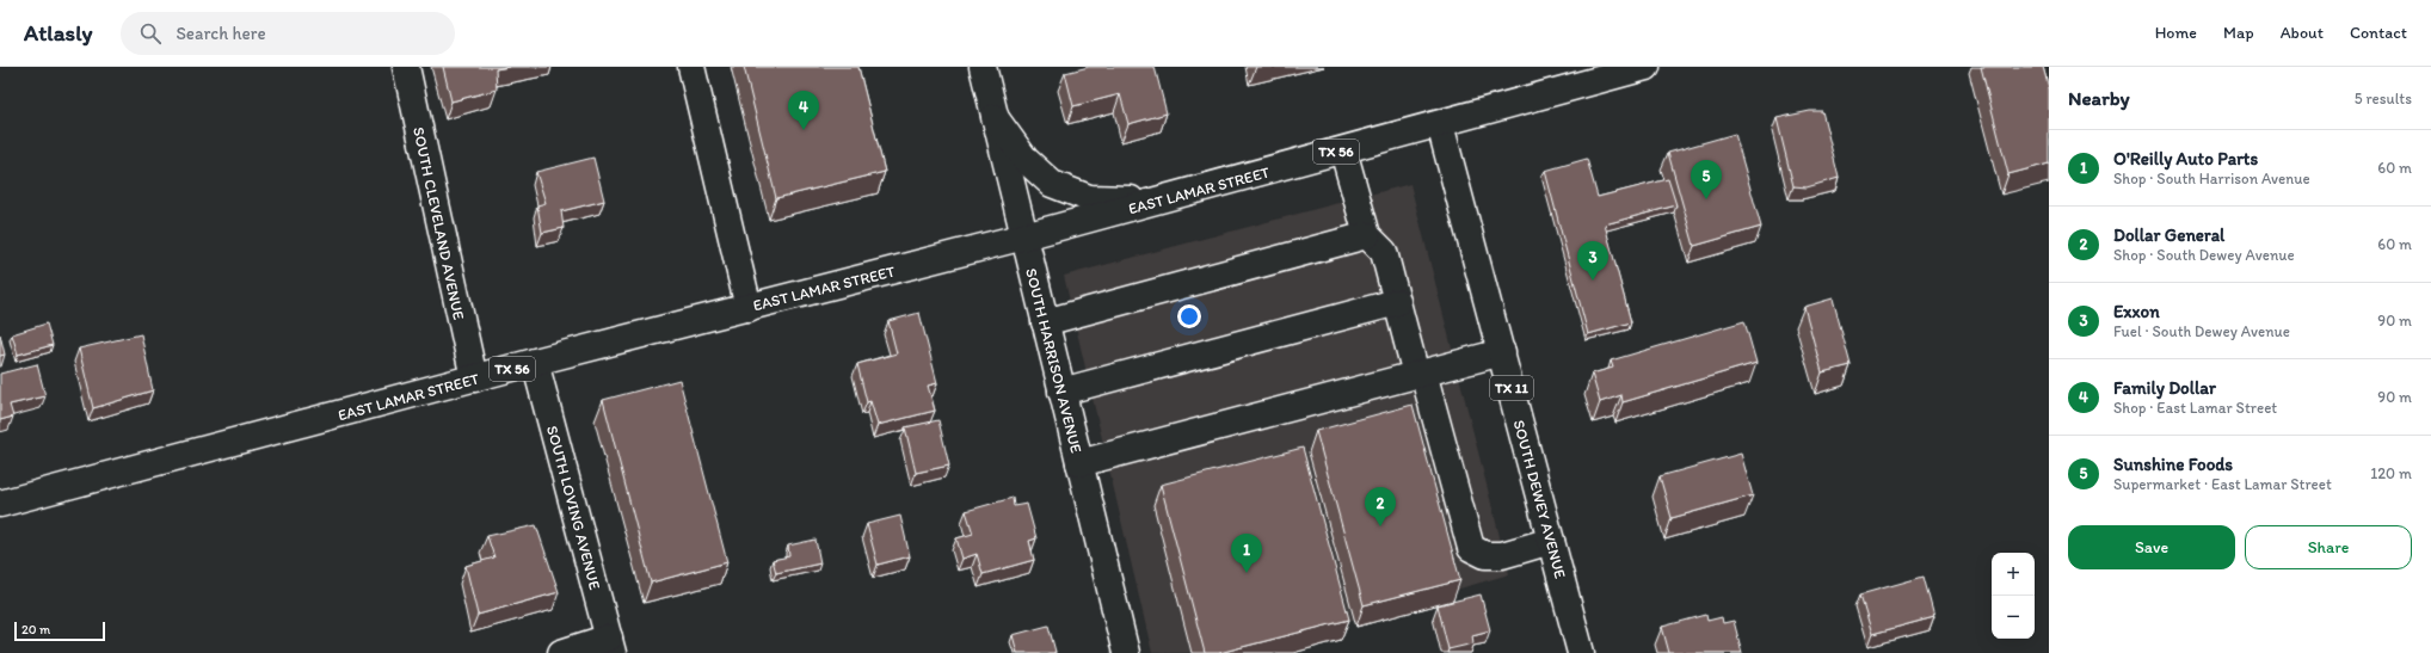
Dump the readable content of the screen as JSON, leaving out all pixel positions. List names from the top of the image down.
{
  "streets": {
    "main road": [
      "TX 56",
      "EAST LAMAR STREET",
      "SOUTH CLEVELAND AVENUE",
      "SOUTH HARRISON AVENUE",
      "TX 11",
      "SOUTH DEWEY AVENUE",
      "SOUTH LOVING AVENUE"
    ]
  },
  "crossings": [
    ["EAST LAMAR STREET", "SOUTH CLEVELAND AVENUE"],
    ["EAST LAMAR STREET", "SOUTH HARRISON AVENUE"],
    ["EAST LAMAR STREET", "SOUTH DEWEY AVENUE"],
    ["EAST LAMAR STREET", "SOUTH LOVING AVENUE"]
  ],
  "scale_bar": "20 m",
  "page": {
    "header": "Atlasly",
    "search": "Search here",
    "nav": [
      "Home",
      "Map",
      "About",
      "Contact"
    ],
    "heading": ["Nearby", "5 results"],
    "pins": [
      "4",
      "5",
      "3",
      "2",
      "1"
    ],
    "list": [
      {
        "mark": "1",
        "name": "O'Reilly Auto Parts",
        "note": "Shop · South Harrison Avenue",
        "value": "60 m"
      },
      {
        "mark": "2",
        "name": "Dollar General",
        "note": "Shop · South Dewey Avenue",
        "value": "60 m"
      },
      {
        "mark": "3",
        "name": "Exxon",
        "note": "Fuel · South Dewey Avenue",
        "value": "90 m"
      },
      {
        "mark": "4",
        "name": "Family Dollar",
        "note": "Shop · East Lamar Street",
        "value": "90 m"
      },
      {
        "mark": "5",
        "name": "Sunshine Foods",
        "note": "Supermarket · East Lamar Street",
        "value": "120 m"
      }
    ],
    "buttons": ["Save", "Share"],
    "map_buttons": ["+", "−"],
    "scale": "20 m"
  }
}
